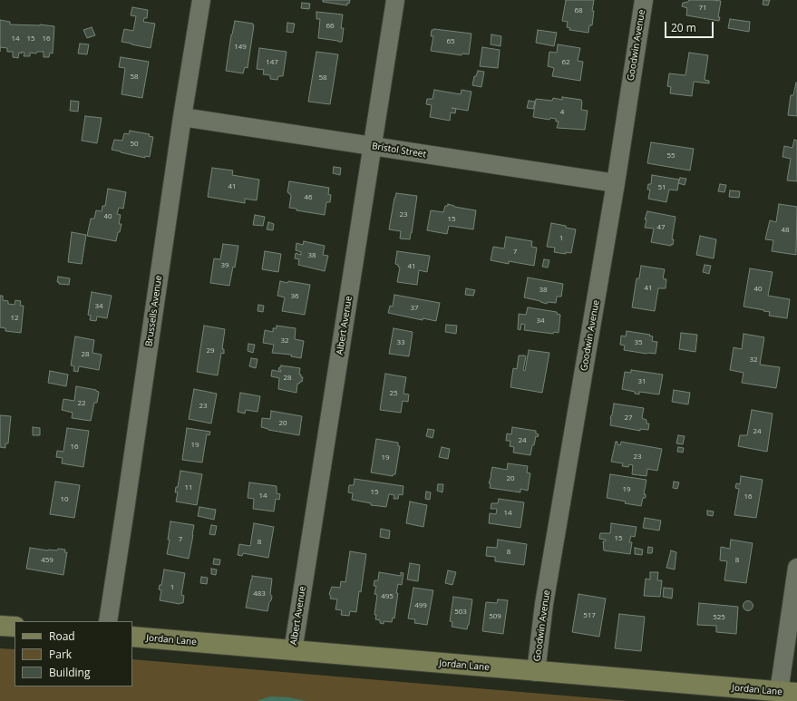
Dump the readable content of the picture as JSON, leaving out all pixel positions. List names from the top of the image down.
{
  "streets": {
    "main road": ["Jordan Lane"],
    "street": [
      "Goodwin Avenue",
      "Bristol Street",
      "Brussells Avenue",
      "Albert Avenue"
    ]
  },
  "crossings": [
    ["Goodwin Avenue", "Bristol Street"],
    ["Goodwin Avenue", "Jordan Lane"],
    ["Bristol Street", "Brussells Avenue"],
    ["Bristol Street", "Albert Avenue"],
    ["Albert Avenue", "Jordan Lane"]
  ],
  "house_numbers": [
    "71",
    "68",
    "66",
    "14",
    "15",
    "16",
    "65",
    "149",
    "147",
    "62",
    "58",
    "58",
    "4",
    "50",
    "55",
    "41",
    "51",
    "46",
    "23",
    "40",
    "15",
    "47",
    "48",
    "1",
    "7",
    "38",
    "39",
    "41",
    "41",
    "40",
    "38",
    "36",
    "34",
    "37",
    "12",
    "34",
    "32",
    "33",
    "35",
    "29",
    "28",
    "32",
    "28",
    "31",
    "25",
    "22",
    "23",
    "27",
    "20",
    "24",
    "24",
    "19",
    "16",
    "23",
    "19",
    "20",
    "11",
    "19",
    "15",
    "14",
    "16",
    "10",
    "14",
    "15",
    "7",
    "8",
    "8",
    "459",
    "8",
    "1",
    "483",
    "495",
    "499",
    "503",
    "517",
    "509",
    "525"
  ],
  "legend": ["Road", "Park", "Building"],
  "scale_bar": "20 m"
}
